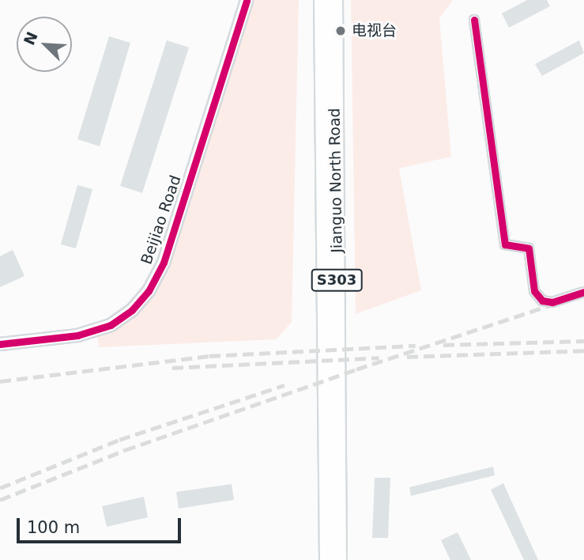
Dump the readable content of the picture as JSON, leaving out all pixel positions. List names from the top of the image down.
{
  "streets": {
    "main road": ["Jianguo North Road", "S303"],
    "street": ["Beijiao Road"]
  },
  "places": ["电视台"],
  "scale_bar": "100 m",
  "north": "top left"
}
